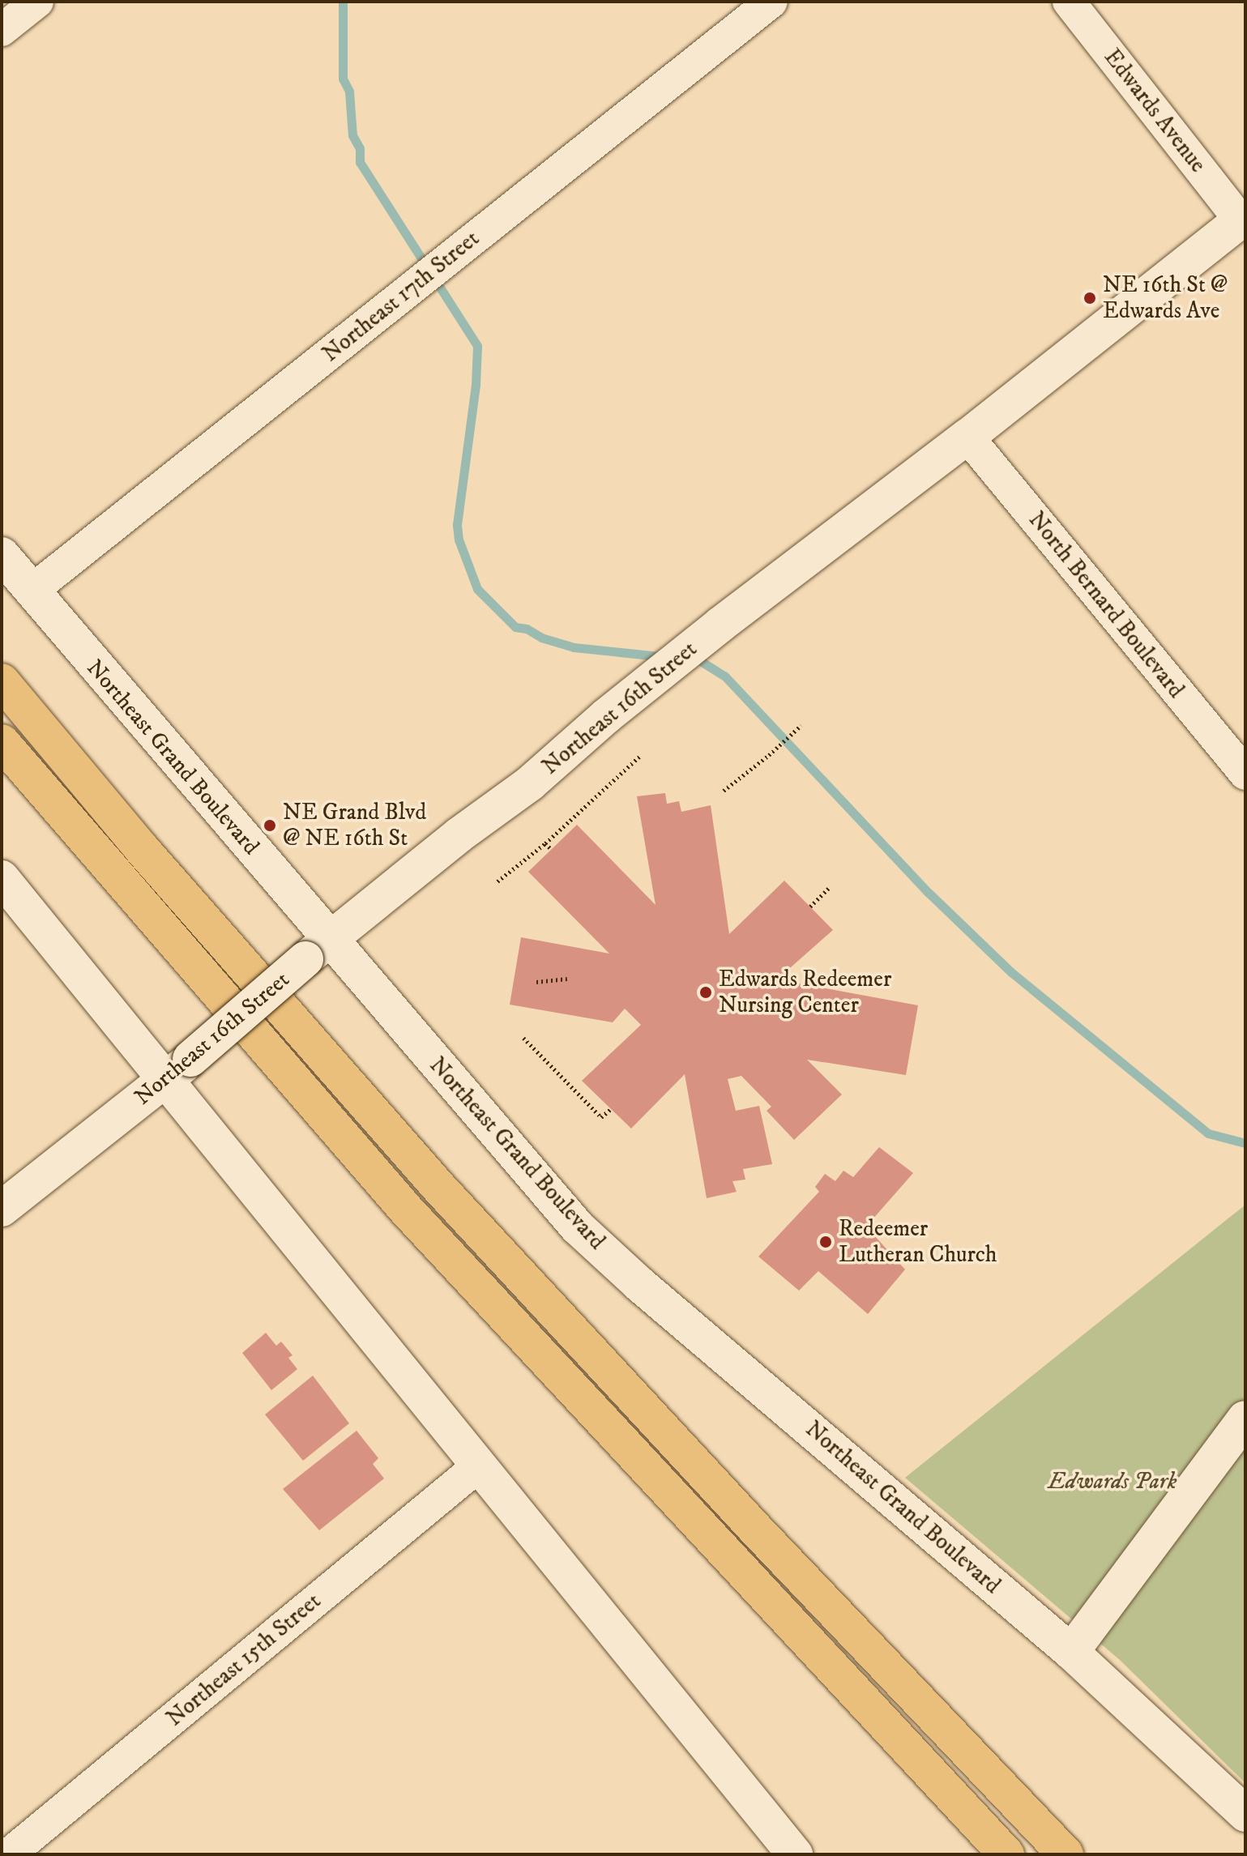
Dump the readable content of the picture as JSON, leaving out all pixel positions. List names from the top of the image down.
{
  "streets": {
    "main road": ["Northeast 16th Street", "Northeast Grand Boulevard"],
    "street": [
      "Edwards Avenue",
      "Northeast 17th Street",
      "North Bernard Boulevard",
      "Northeast 15th Street"
    ]
  },
  "crossings": [
    ["Edwards Avenue", "Northeast 16th Street"],
    ["Northeast 17th Street", "Northeast Grand Boulevard"],
    ["North Bernard Boulevard", "Northeast 16th Street"],
    ["Northeast 16th Street", "Northeast Grand Boulevard"]
  ],
  "parks": ["Edwards Park"],
  "places": [
    "NE 16th St @ Edwards Ave",
    "NE Grand Blvd @ NE 16th St",
    "Edwards Redeemer Nursing Center",
    "Redeemer Lutheran Church"
  ]
}
